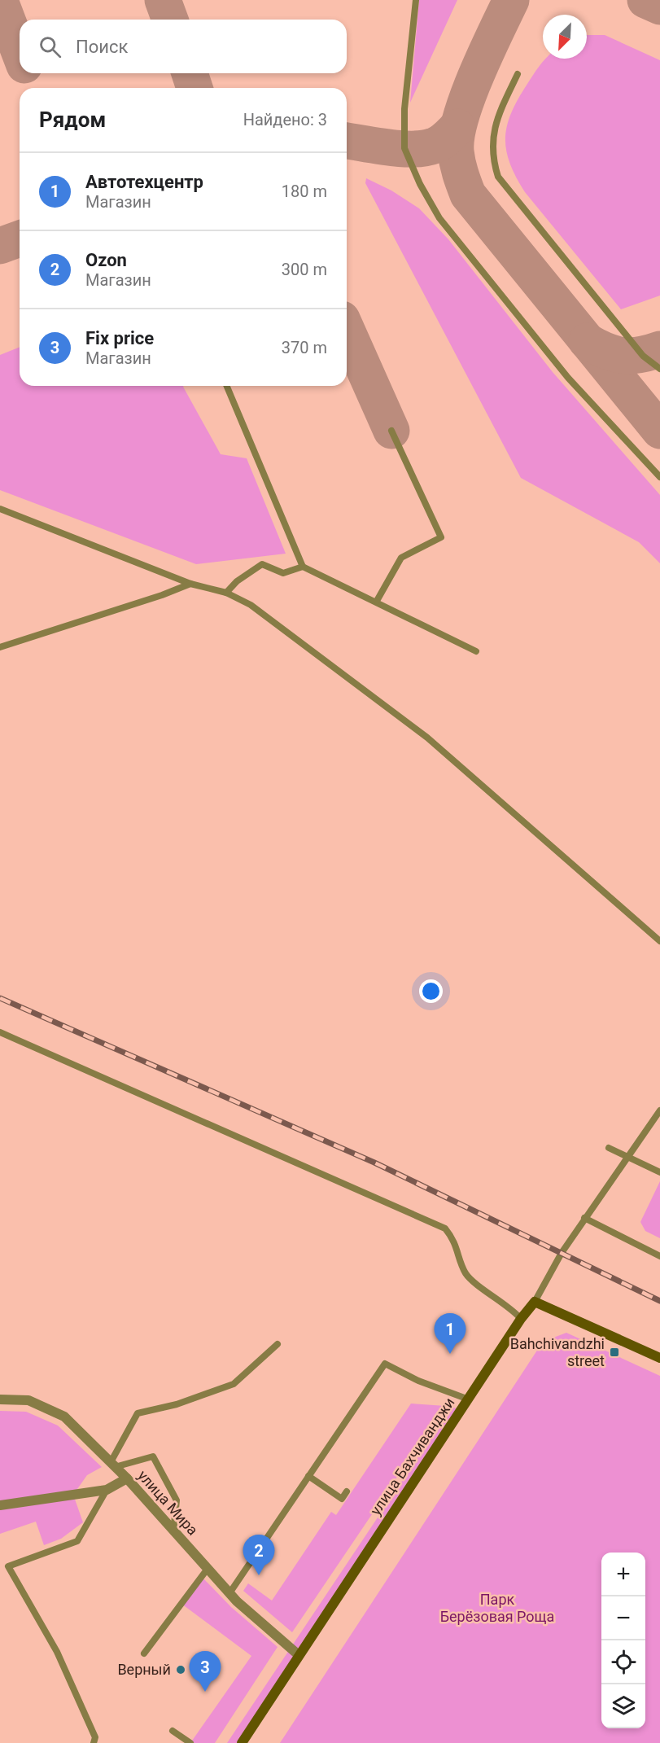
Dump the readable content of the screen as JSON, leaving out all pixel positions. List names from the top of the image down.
{
  "streets": {
    "main road": ["улица Бахчиванджи"],
    "street": ["улица Мира"]
  },
  "crossings": [
    ["улица Бахчиванджи", "улица Мира"]
  ],
  "parks": ["Парк Берёзовая Роща"],
  "places": {
    "transit": ["Bahchivandzhi street"],
    "other": ["Верный"]
  },
  "north": "bottom left",
  "page": {
    "search": "Поиск",
    "heading": ["Рядом", "Найдено: 3"],
    "list": [
      {
        "mark": "1",
        "name": "Автотехцентр",
        "note": "Магазин",
        "value": "180 m"
      },
      {
        "mark": "2",
        "name": "Ozon",
        "note": "Магазин",
        "value": "300 m"
      },
      {
        "mark": "3",
        "name": "Fix price",
        "note": "Магазин",
        "value": "370 m"
      }
    ],
    "pins": ["1", "2", "3"],
    "map_buttons": ["+", "−"]
  }
}
